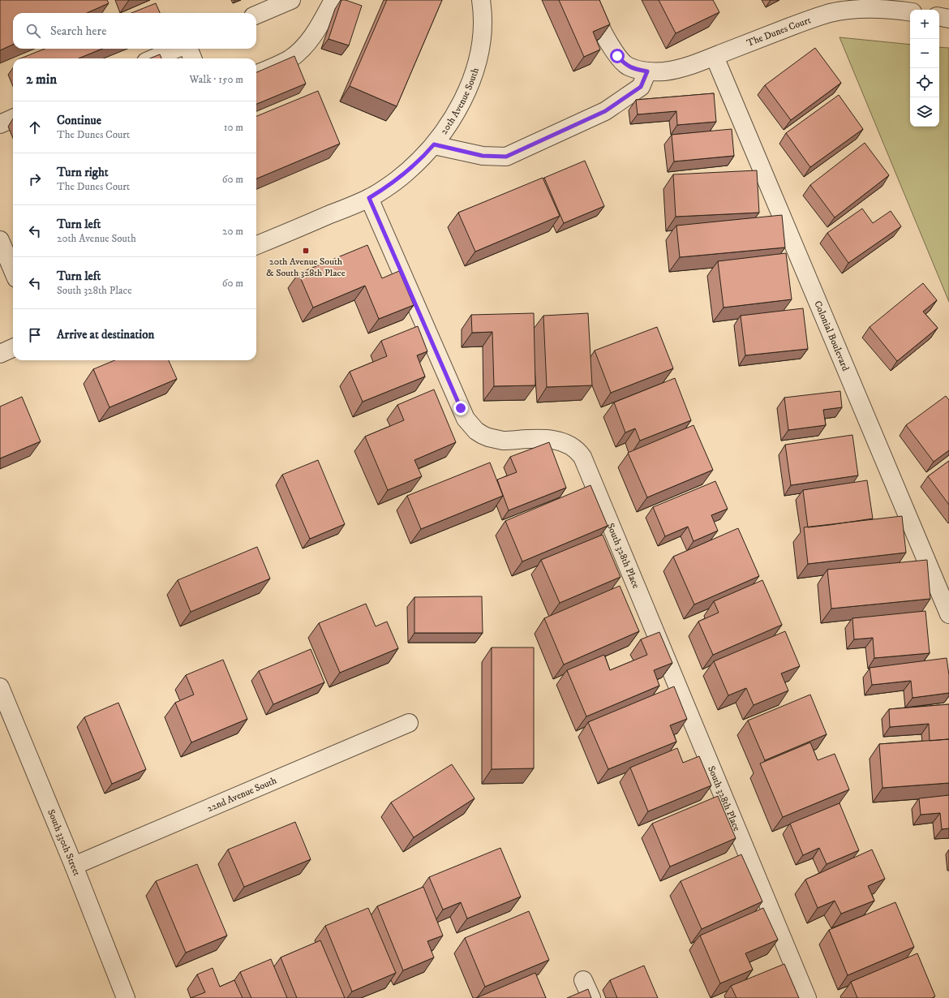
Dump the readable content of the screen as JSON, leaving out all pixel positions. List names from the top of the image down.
{
  "streets": {
    "street": [
      "The Dunes Court",
      "20th Avenue South",
      "Colonial Boulevard",
      "South 328th Place",
      "22nd Avenue South",
      "South 330th Street"
    ]
  },
  "crossings": [
    ["The Dunes Court", "Colonial Boulevard"],
    ["20th Avenue South", "South 328th Place"],
    ["22nd Avenue South", "South 330th Street"]
  ],
  "places": {
    "transit": ["20th Avenue South & South 328th Place"]
  },
  "page": {
    "map_buttons": ["+", "−"],
    "search": "Search here",
    "heading": ["2 min", "Walk · 150 m"],
    "list": [
      ["Continue", "The Dunes Court", "10 m"],
      ["Turn right", "The Dunes Court", "60 m"],
      ["Turn left", "20th Avenue South", "20 m"],
      ["Turn left", "South 328th Place", "60 m"],
      "Arrive at destination"
    ]
  }
}
